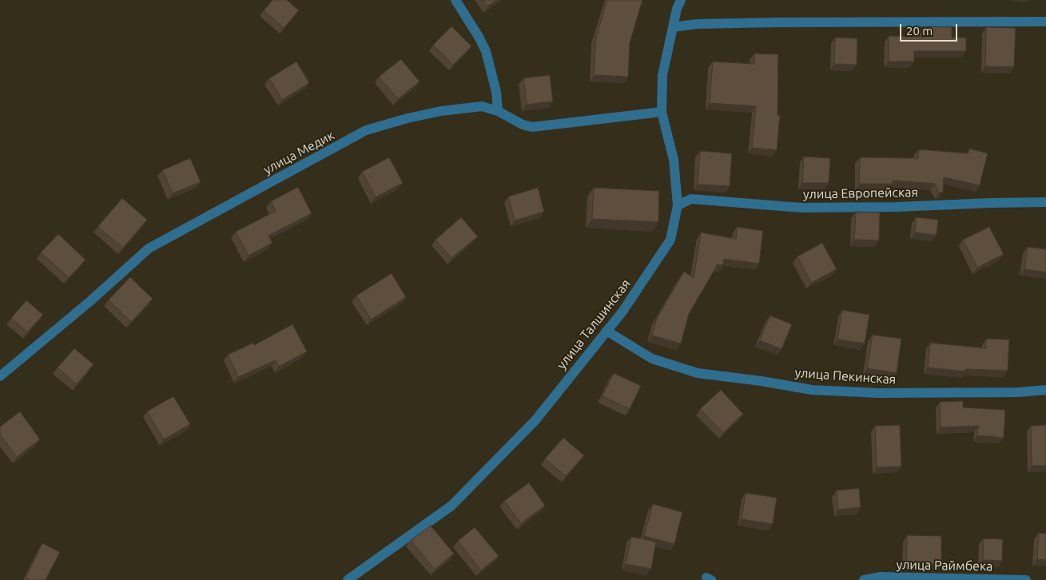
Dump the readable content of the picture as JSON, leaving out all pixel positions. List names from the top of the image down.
{
  "streets": {
    "street": [
      "улица Медик",
      "улица Европейская",
      "улица Талшинская",
      "улица Пекинская",
      "улица Раймбека"
    ]
  },
  "crossings": [
    ["улица Медик", "улица Талшинская"],
    ["улица Европейская", "улица Талшинская"],
    ["улица Талшинская", "улица Пекинская"]
  ],
  "scale_bar": "20 m"
}
